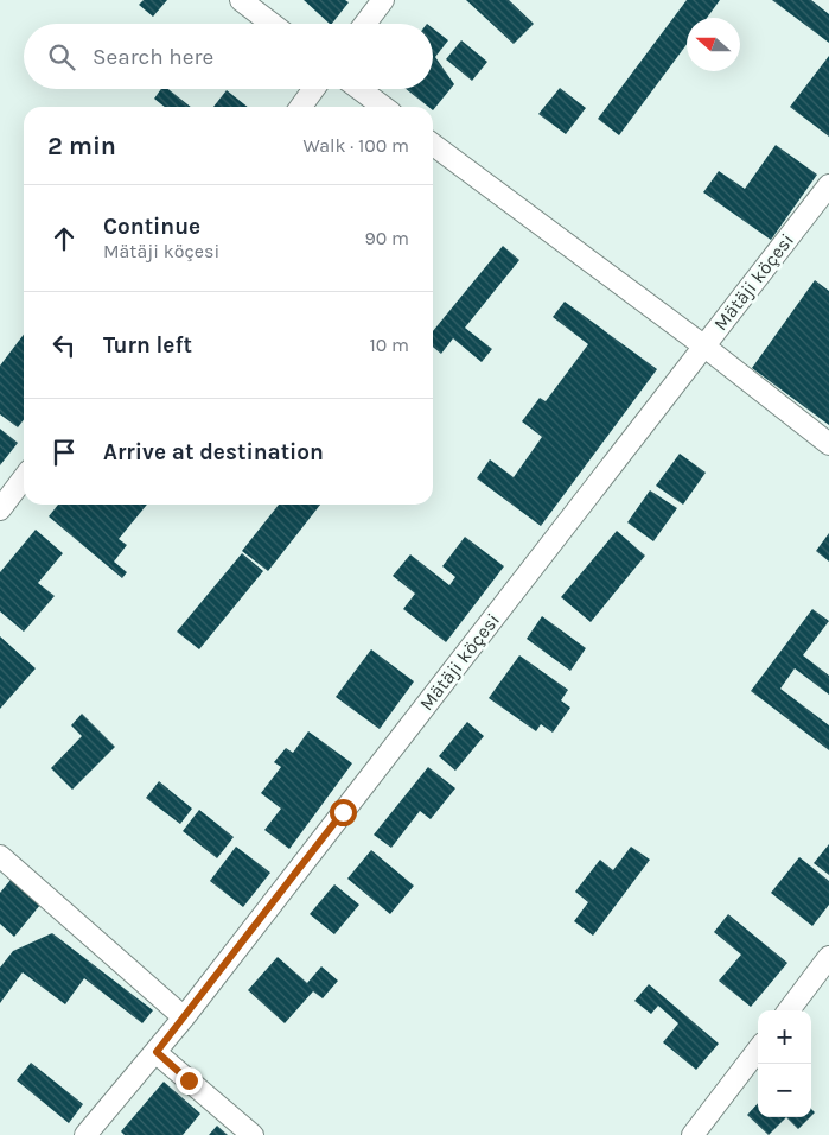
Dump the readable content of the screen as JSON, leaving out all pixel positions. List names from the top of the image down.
{
  "streets": {
    "street": ["Mätäji köçesi"]
  },
  "north": "left",
  "page": {
    "search": "Search here",
    "heading": ["2 min", "Walk · 100 m"],
    "list": [
      ["Continue", "Mätäji köçesi", "90 m"],
      ["Turn left", "10 m"],
      "Arrive at destination"
    ],
    "map_buttons": ["+", "−"]
  }
}
